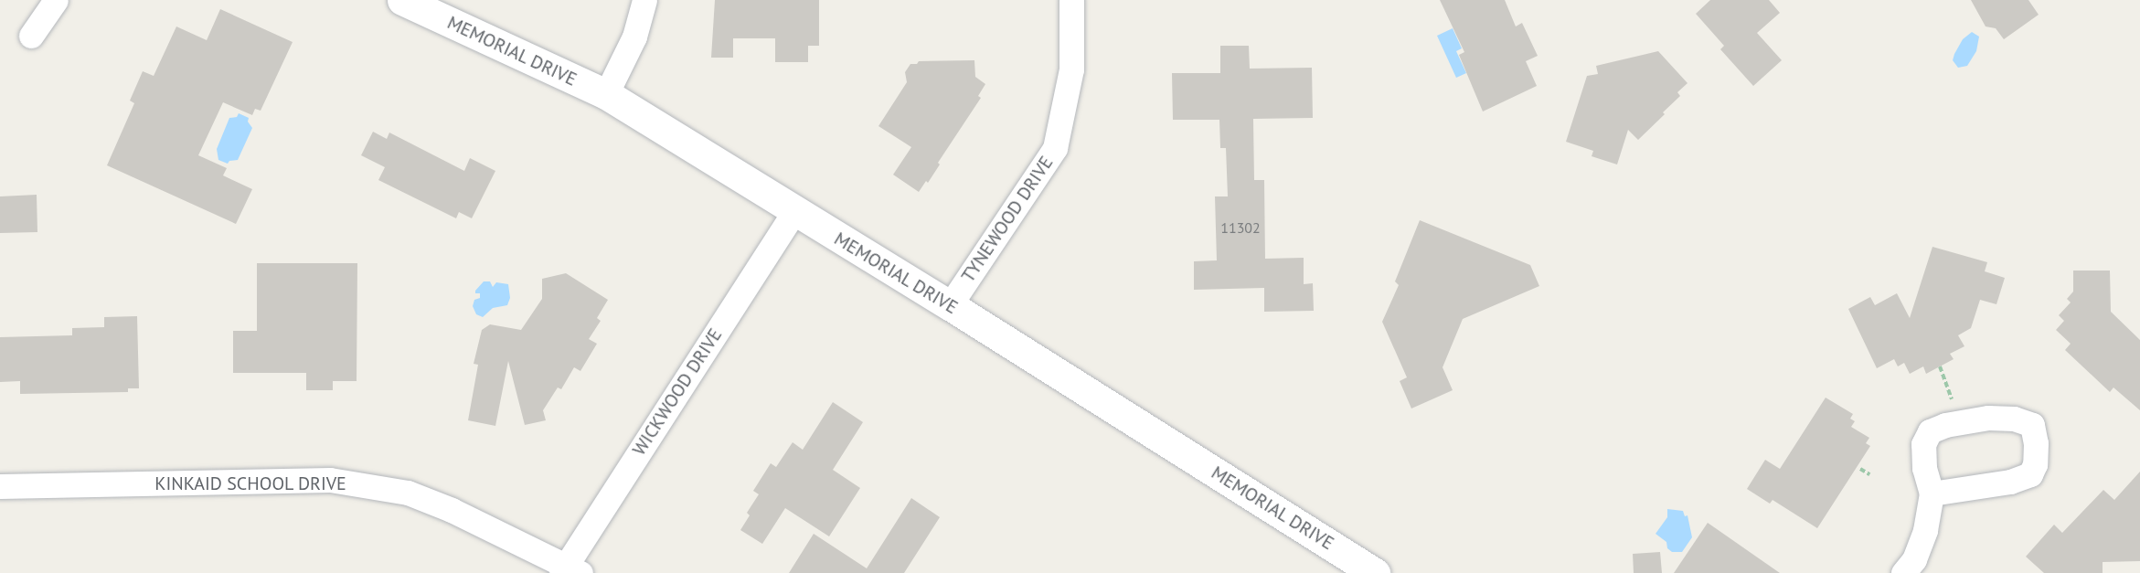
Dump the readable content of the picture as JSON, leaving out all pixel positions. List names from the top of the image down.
{
  "streets": {
    "street": [
      "MEMORIAL DRIVE",
      "TYNEWOOD DRIVE",
      "WICKWOOD DRIVE",
      "KINKAID SCHOOL DRIVE"
    ]
  },
  "crossings": [
    ["MEMORIAL DRIVE", "TYNEWOOD DRIVE"],
    ["MEMORIAL DRIVE", "WICKWOOD DRIVE"],
    ["WICKWOOD DRIVE", "KINKAID SCHOOL DRIVE"]
  ],
  "house_numbers": ["11302"]
}
